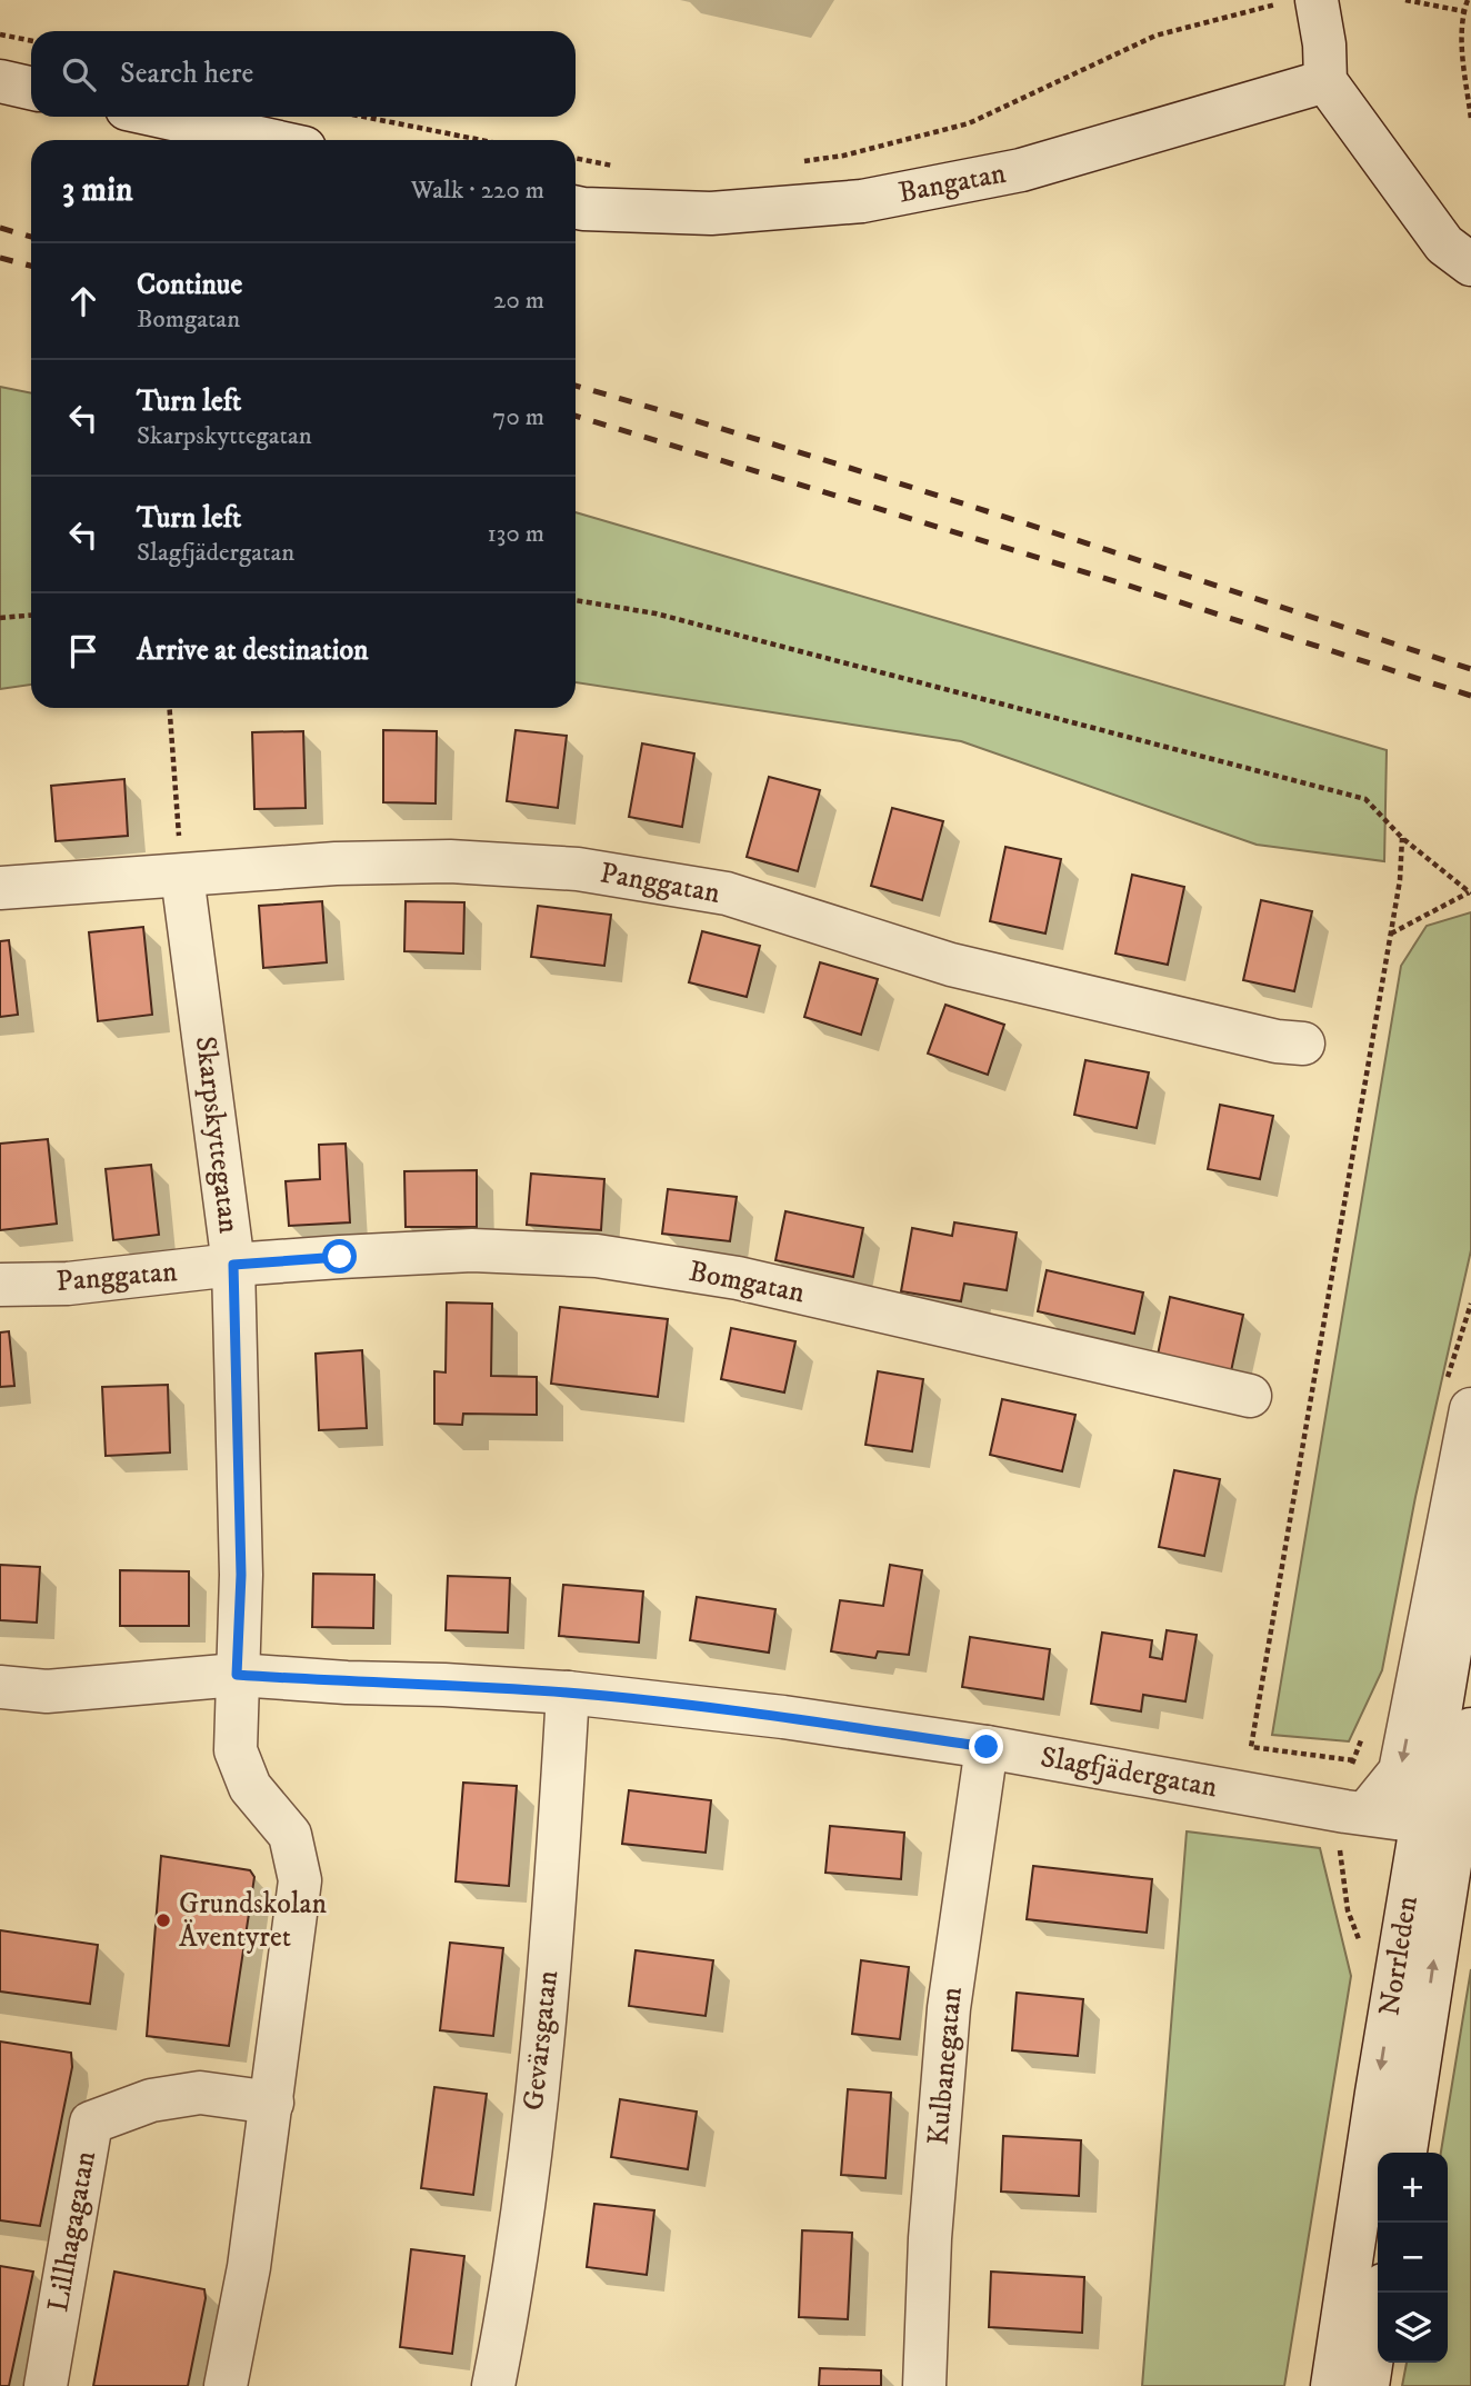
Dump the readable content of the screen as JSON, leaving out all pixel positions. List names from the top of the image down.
{
  "streets": {
    "street": [
      "Bangatan",
      "Panggatan",
      "Skarpskyttegatan",
      "Bomgatan",
      "Slagfjädergatan",
      "Norrleden",
      "Gevärsgatan",
      "Kulbanegatan",
      "Lillhagagatan"
    ]
  },
  "crossings": [
    ["Panggatan", "Skarpskyttegatan"],
    ["Panggatan", "Bomgatan"],
    ["Skarpskyttegatan", "Bomgatan"],
    ["Skarpskyttegatan", "Slagfjädergatan"],
    ["Slagfjädergatan", "Norrleden"],
    ["Slagfjädergatan", "Gevärsgatan"],
    ["Slagfjädergatan", "Kulbanegatan"]
  ],
  "places": ["Grundskolan Äventyret"],
  "page": {
    "search": "Search here",
    "heading": ["3 min", "Walk · 220 m"],
    "list": [
      ["Continue", "Bomgatan", "20 m"],
      ["Turn left", "Skarpskyttegatan", "70 m"],
      ["Turn left", "Slagfjädergatan", "130 m"],
      "Arrive at destination"
    ],
    "map_buttons": ["+", "−"]
  }
}
